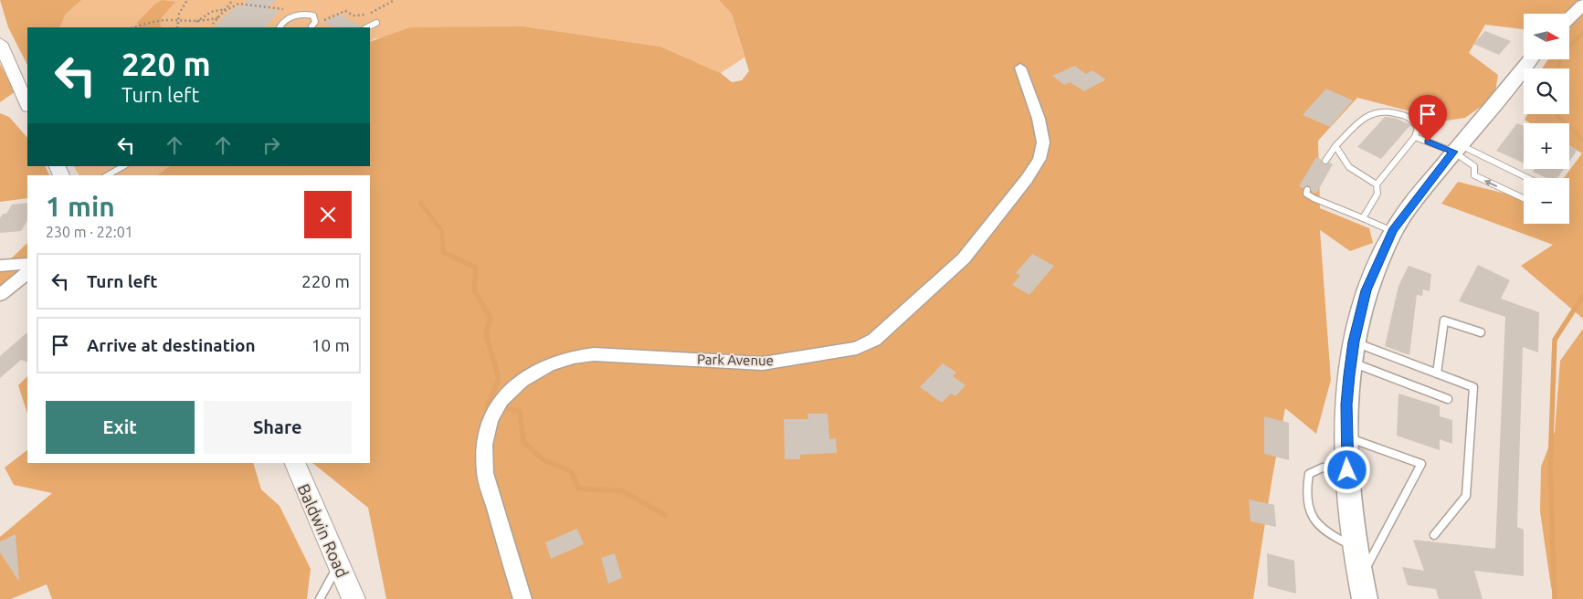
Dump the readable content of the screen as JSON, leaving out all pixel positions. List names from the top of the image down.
{
  "streets": {
    "street": ["Park Avenue", "Baldwin Road"]
  },
  "north": "right",
  "page": {
    "map_buttons": ["+", "−"],
    "turn": ["220 m", "Turn left"],
    "heading": ["1 min", "230 m · 22:01"],
    "list": [
      {
        "name": "Turn left",
        "value": "220 m"
      },
      {
        "name": "Arrive at destination",
        "value": "10 m"
      }
    ],
    "buttons": ["Exit", "Share"]
  }
}
